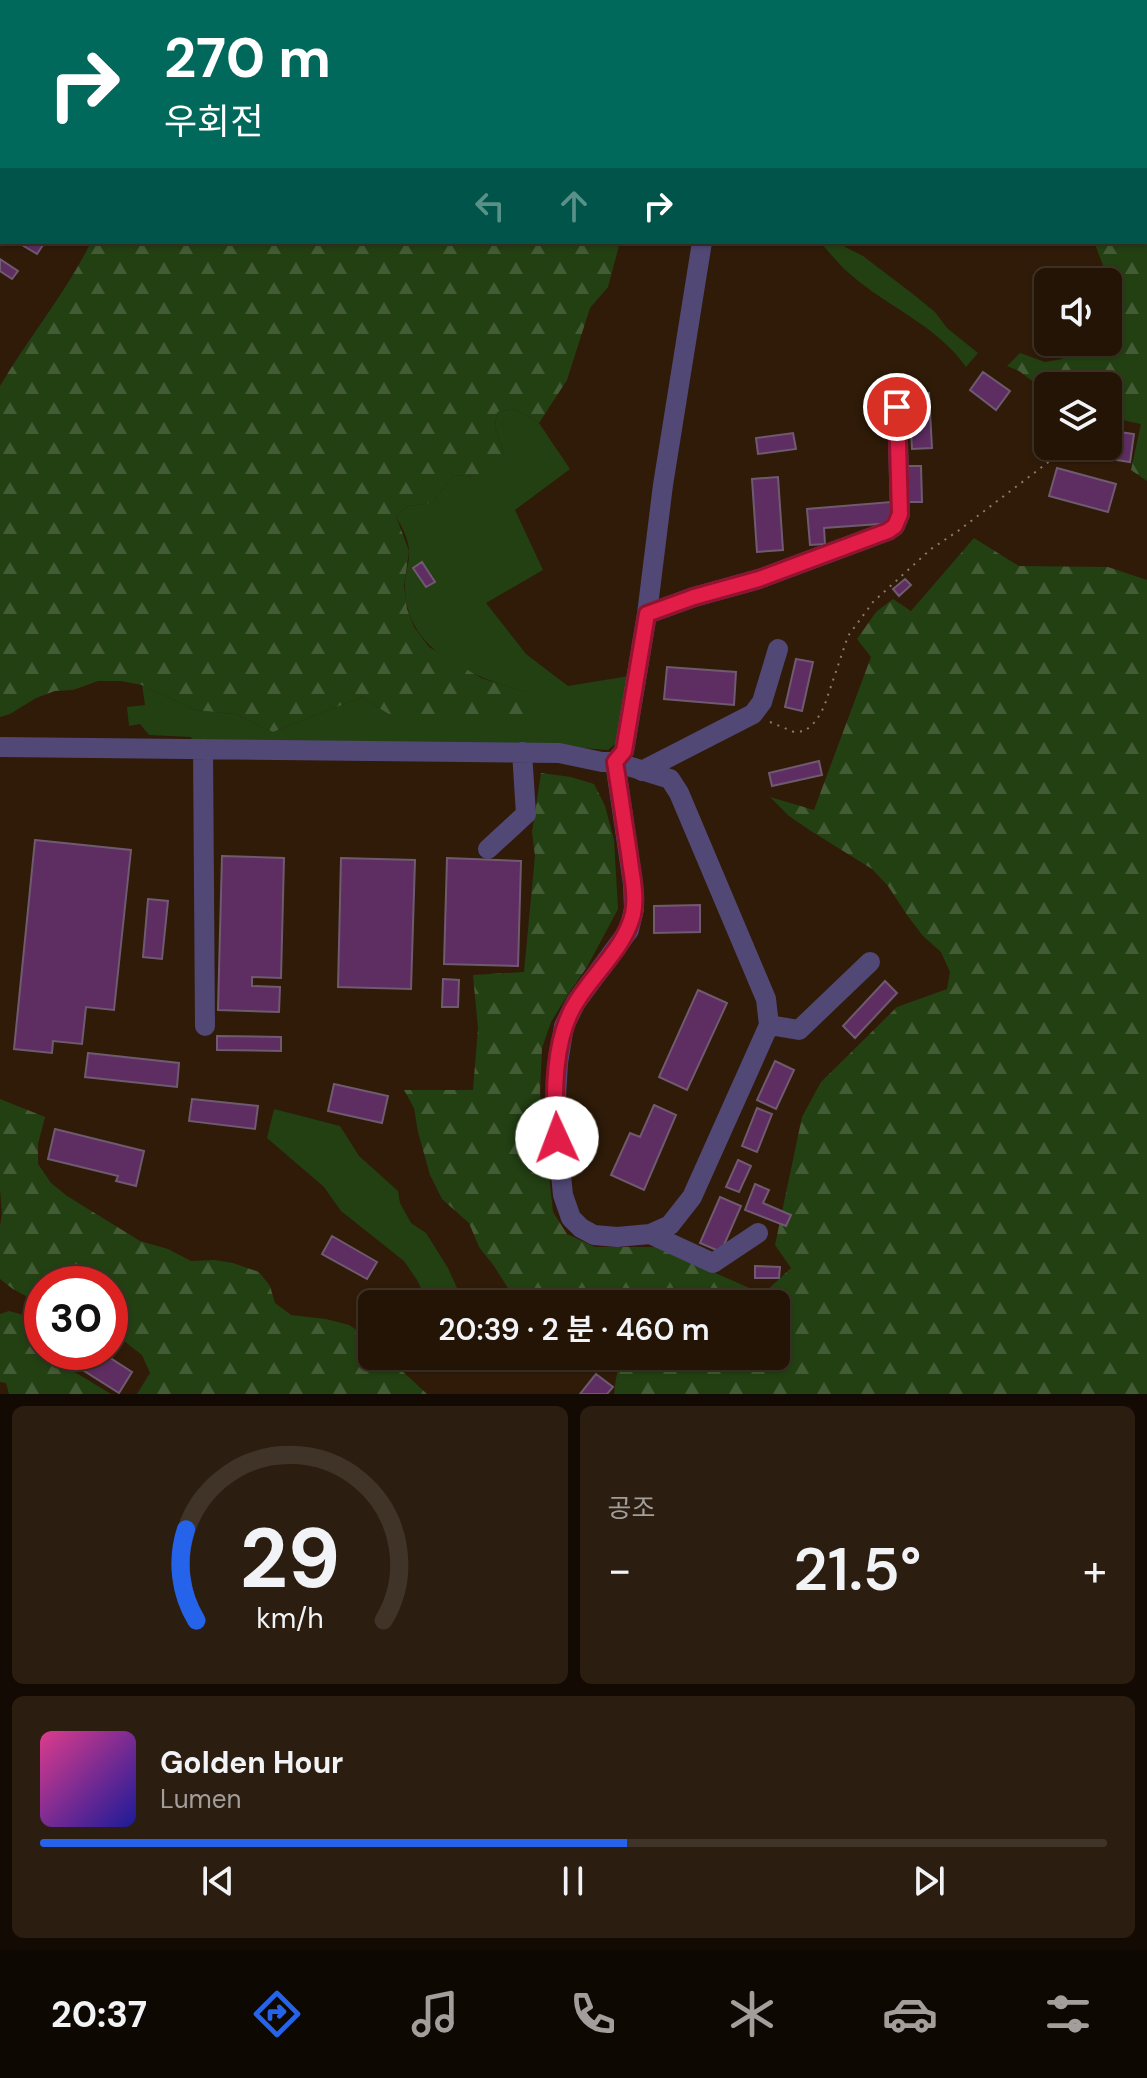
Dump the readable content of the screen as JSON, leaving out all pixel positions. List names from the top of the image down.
{
  "page": {
    "turn": ["270 m", "우회전"],
    "limit": "30",
    "trip": "20:39 · 2 분 · 460 m",
    "tile": "공조",
    "heat": ["−", "21.5°", "+"],
    "song": ["Golden Hour", "Lumen"],
    "tabs": "20:37",
    "gauge": ["29", "km/h"]
  }
}
